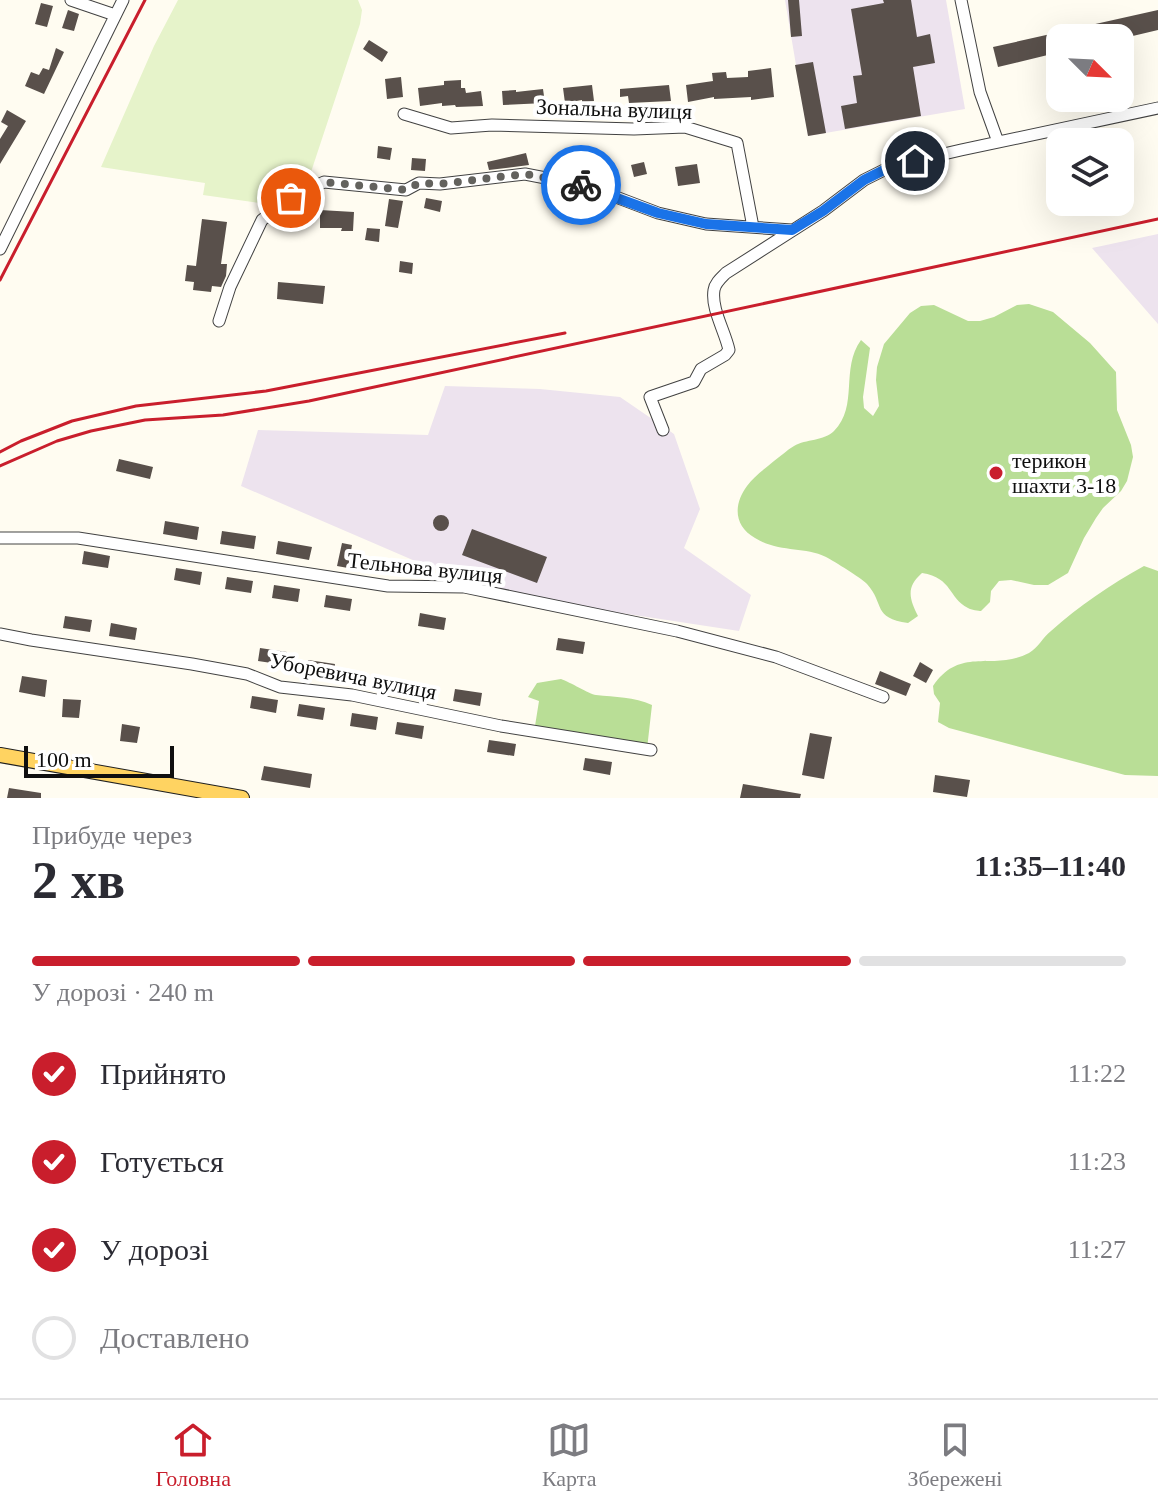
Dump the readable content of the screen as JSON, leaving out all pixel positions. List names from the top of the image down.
{
  "streets": {
    "street": ["Зональна вулиця", "Тельнова вулиця", "Уборевича вулиця"]
  },
  "places": ["терикон шахти 3-18"],
  "scale_bar": "100 m",
  "north": "bottom right",
  "page": {
    "scale": "100 m",
    "heading": ["2 хв", "Прибуде через", "11:35–11:40"],
    "bar": "У дорозі · 240 m",
    "list": [
      ["Прийнято", "11:22"],
      ["Готується", "11:23"],
      ["У дорозі", "11:27"],
      "Доставлено"
    ],
    "tabs": ["Головна", "Карта", "Збережені"]
  }
}
